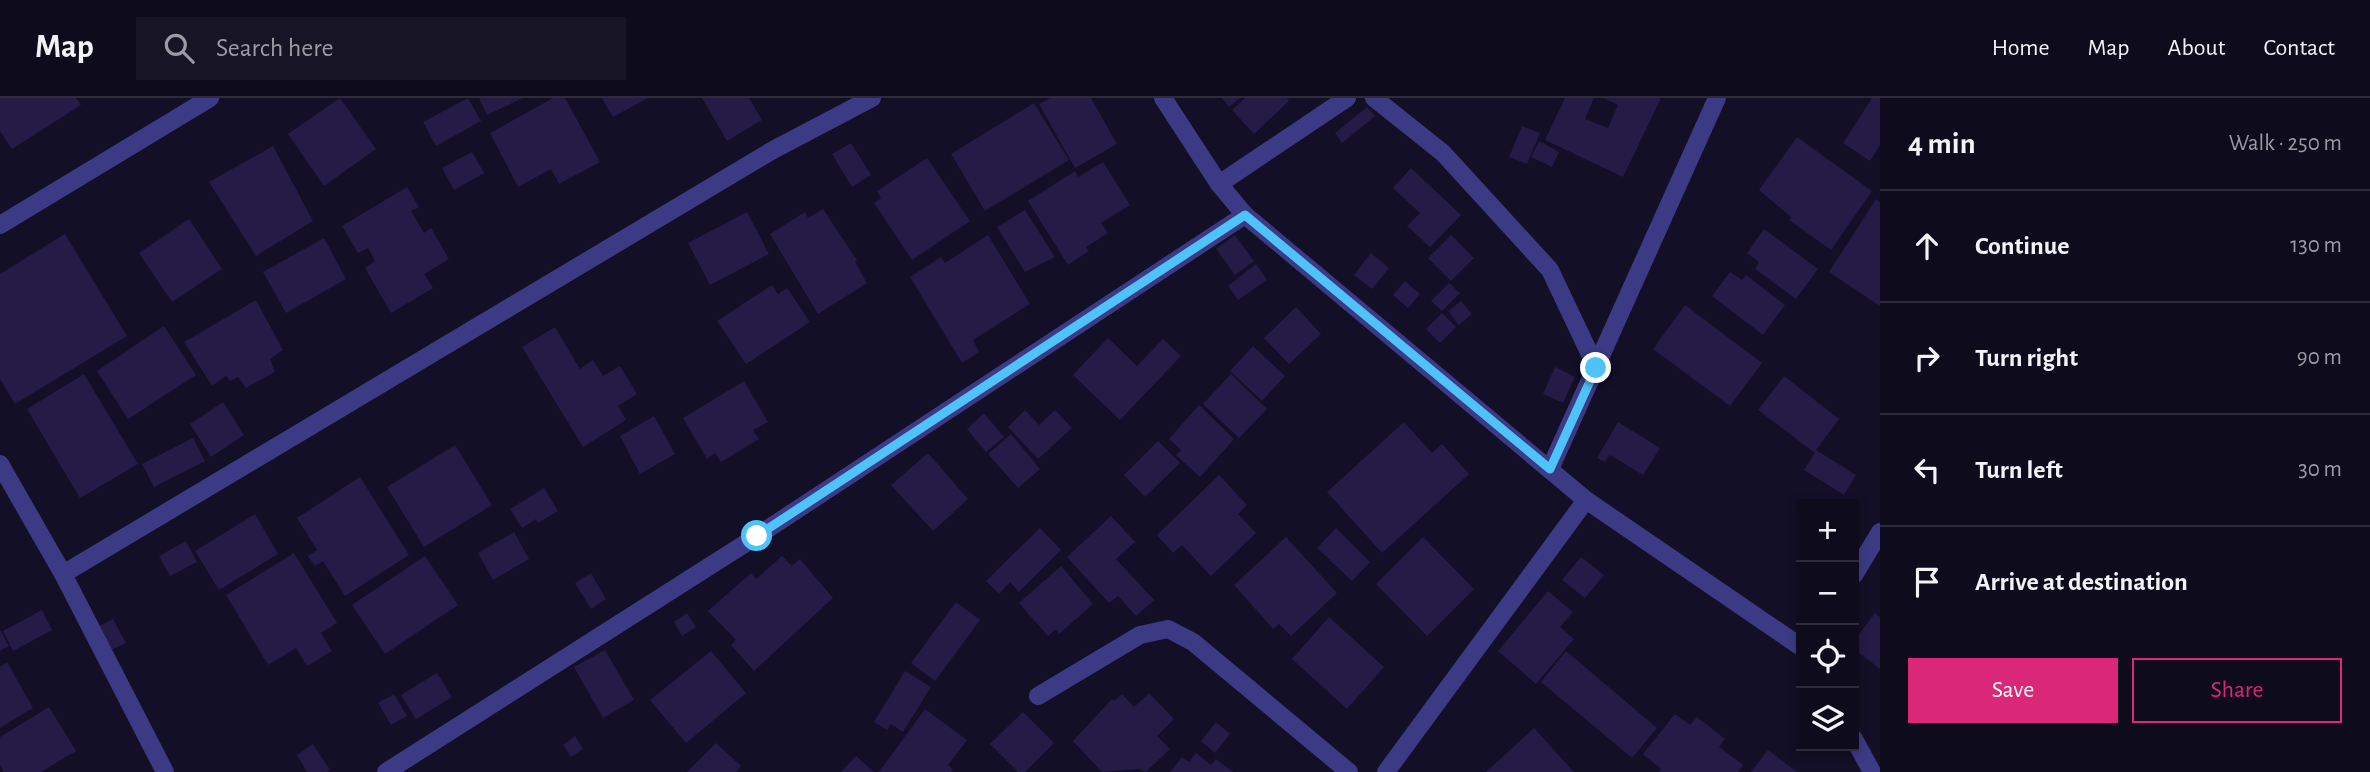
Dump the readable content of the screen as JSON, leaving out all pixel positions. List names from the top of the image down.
{
  "page": {
    "header": "Map",
    "search": "Search here",
    "nav": [
      "Home",
      "Map",
      "About",
      "Contact"
    ],
    "heading": ["4 min", "Walk · 250 m"],
    "list": [
      ["Continue", "130 m"],
      ["Turn right", "90 m"],
      ["Turn left", "30 m"],
      "Arrive at destination"
    ],
    "map_buttons": ["+", "−"],
    "buttons": ["Save", "Share"]
  }
}
